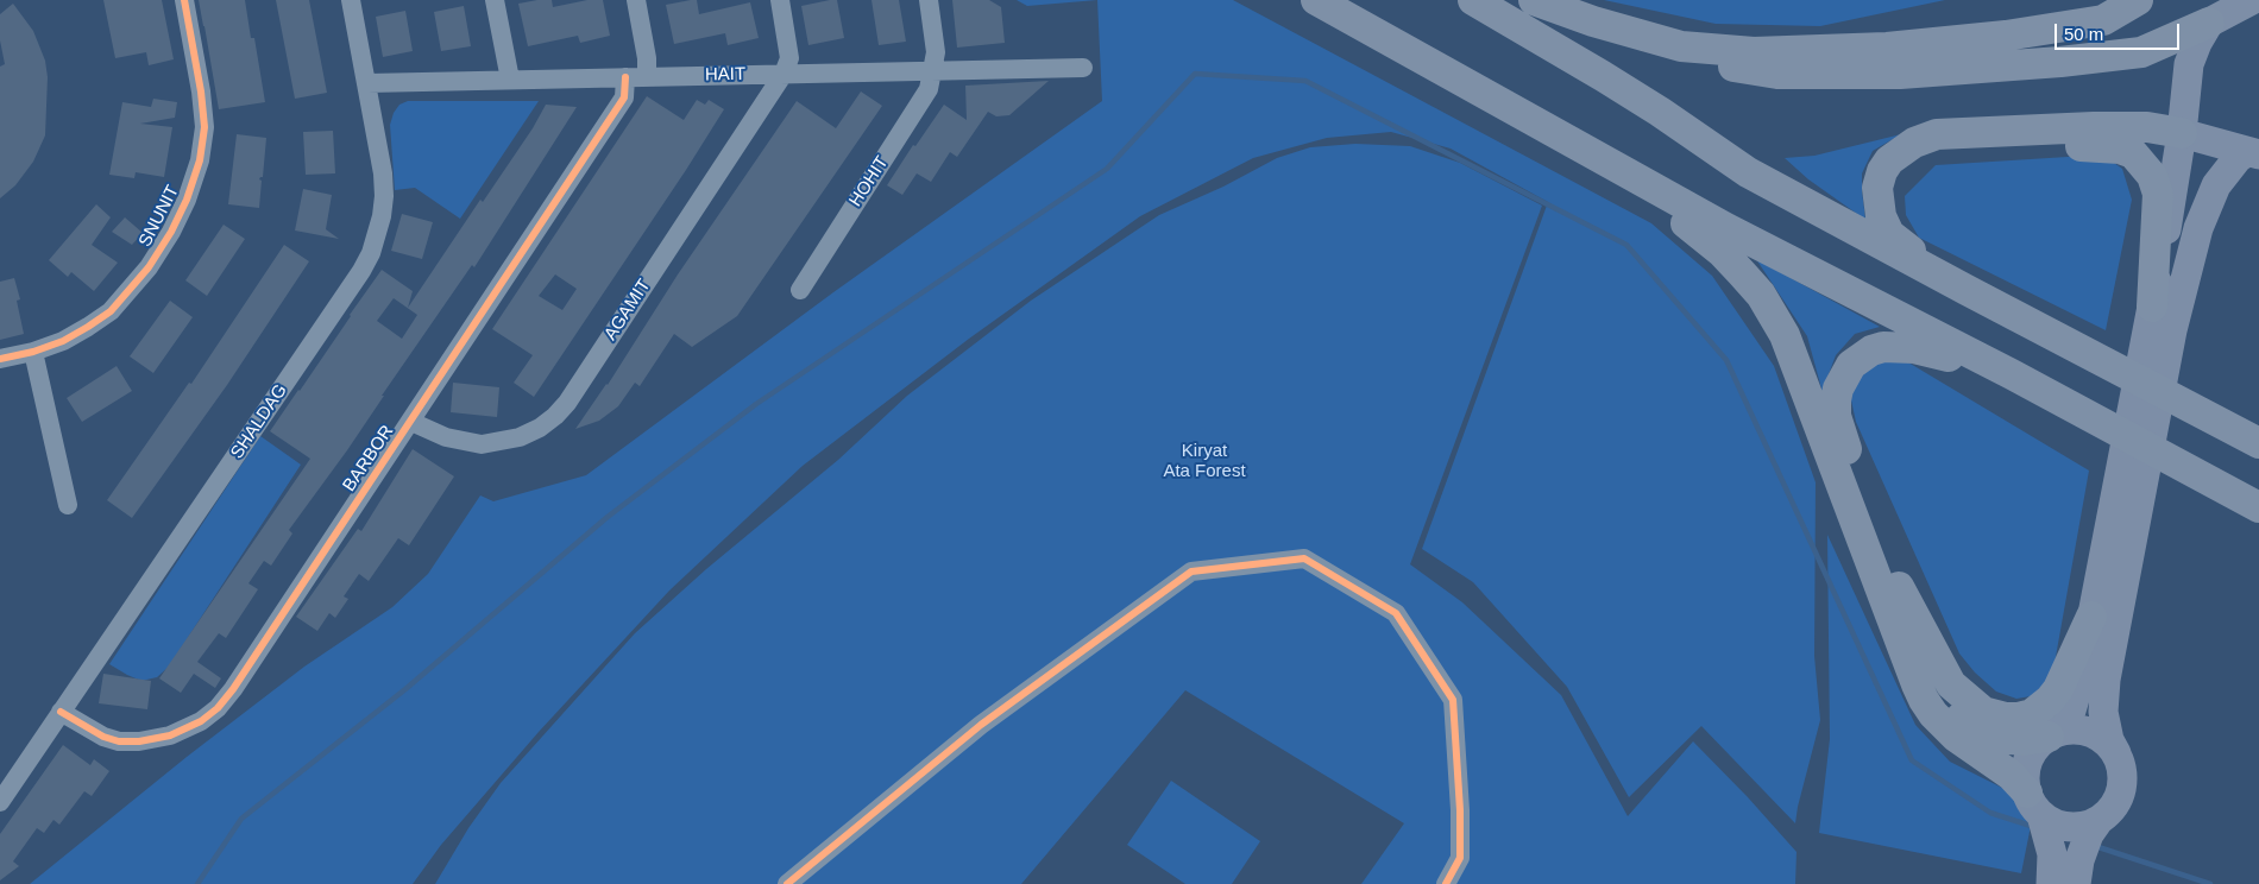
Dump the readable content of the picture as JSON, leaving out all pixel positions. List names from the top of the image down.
{
  "streets": {
    "street": [
      "HAIT",
      "HOHIT",
      "SNUNIT",
      "AGAMIT",
      "SHALDAG",
      "BARBOR"
    ]
  },
  "crossings": [
    ["HAIT", "HOHIT"],
    ["HAIT", "AGAMIT"],
    ["HAIT", "SHALDAG"],
    ["HAIT", "BARBOR"],
    ["AGAMIT", "BARBOR"],
    ["SHALDAG", "BARBOR"]
  ],
  "parks": ["Kiryat Ata Forest"],
  "scale_bar": "50 m"
}
